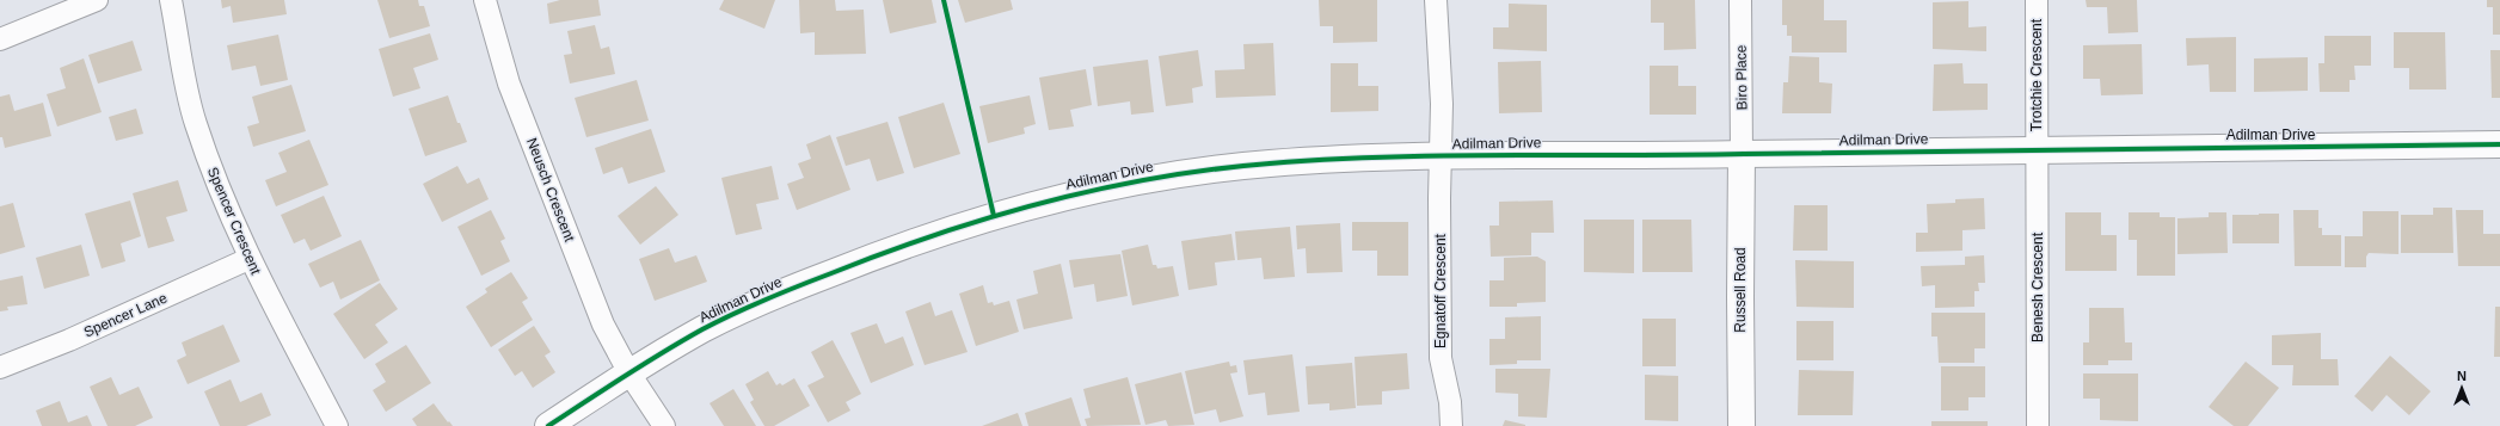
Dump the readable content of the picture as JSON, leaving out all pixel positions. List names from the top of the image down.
{
  "streets": {
    "street": [
      "Trotchie Crescent",
      "Biro Place",
      "Adilman Drive",
      "Neusch Crescent",
      "Spencer Crescent",
      "Benesh Crescent",
      "Russell Road",
      "Egnatoff Crescent",
      "Spencer Lane"
    ]
  },
  "crossings": [
    ["Trotchie Crescent", "Adilman Drive"],
    ["Trotchie Crescent", "Benesh Crescent"],
    ["Biro Place", "Adilman Drive"],
    ["Biro Place", "Russell Road"],
    ["Adilman Drive", "Neusch Crescent"],
    ["Adilman Drive", "Benesh Crescent"],
    ["Adilman Drive", "Russell Road"],
    ["Adilman Drive", "Egnatoff Crescent"],
    ["Spencer Crescent", "Spencer Lane"]
  ],
  "north": "top"
}
